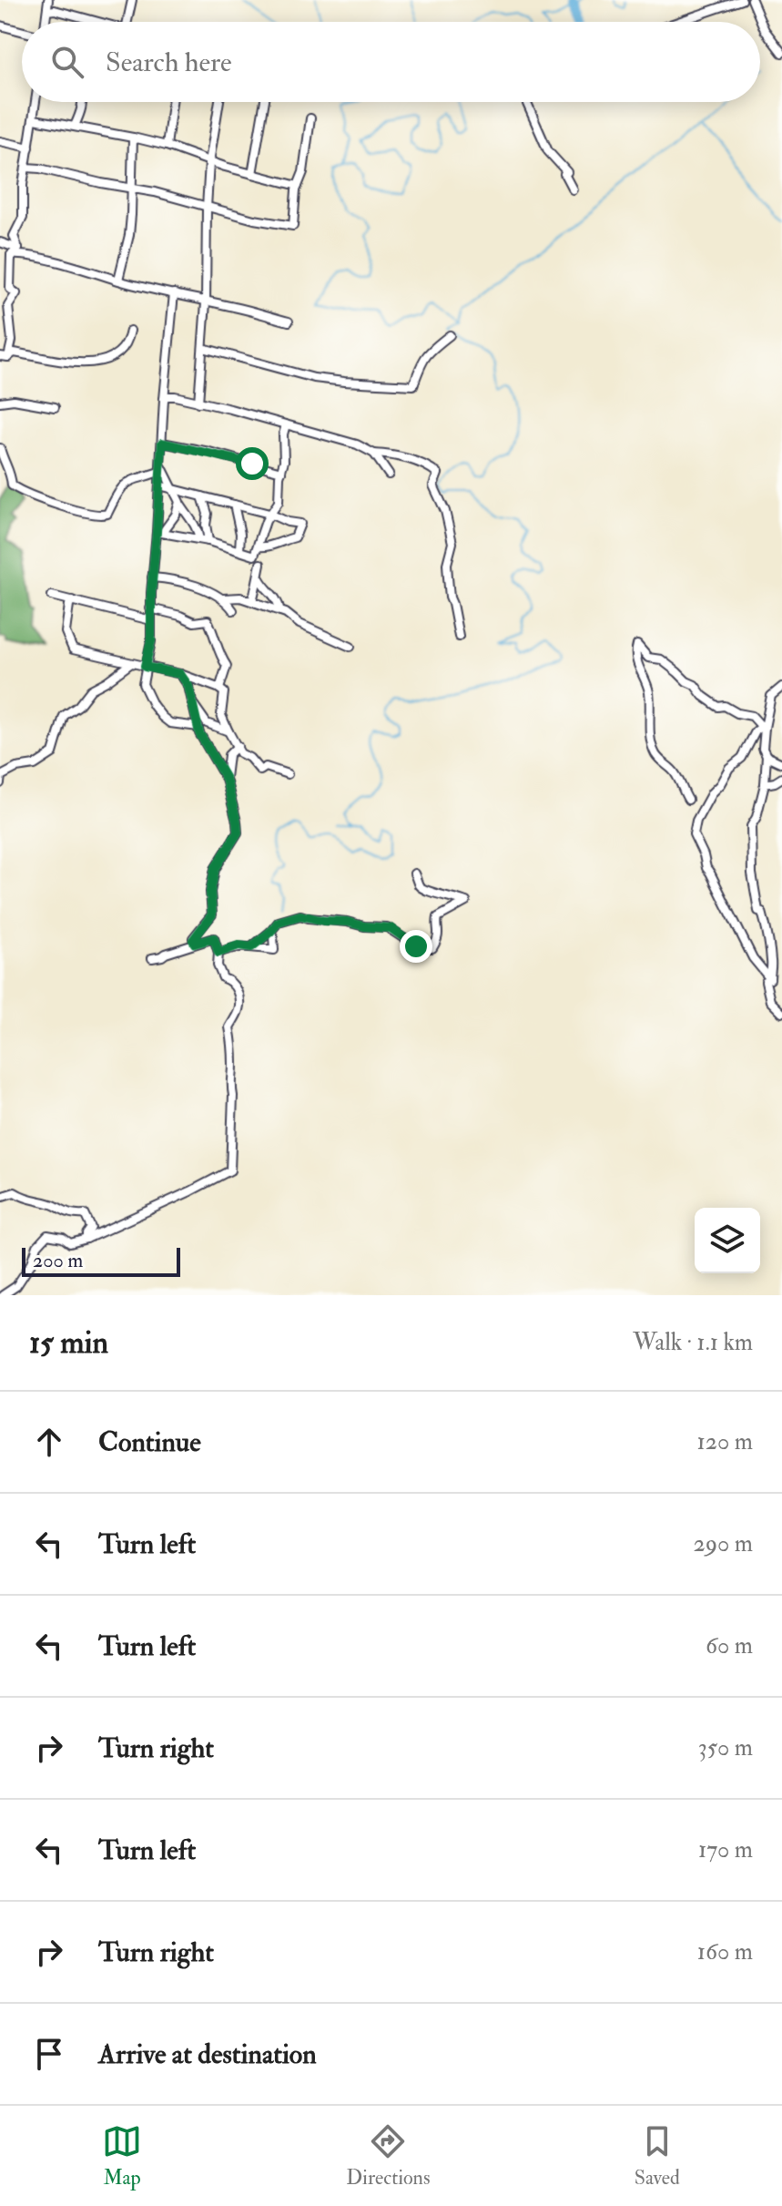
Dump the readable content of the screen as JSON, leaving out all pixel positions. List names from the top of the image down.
{
  "scale_bar": "200 m",
  "page": {
    "search": "Search here",
    "scale": "200 m",
    "heading": ["15 min", "Walk · 1.1 km"],
    "list": [
      ["Continue", "120 m"],
      ["Turn left", "290 m"],
      ["Turn left", "60 m"],
      ["Turn right", "350 m"],
      ["Turn left", "170 m"],
      ["Turn right", "160 m"],
      "Arrive at destination"
    ],
    "nav": ["Map", "Directions", "Saved"]
  }
}
